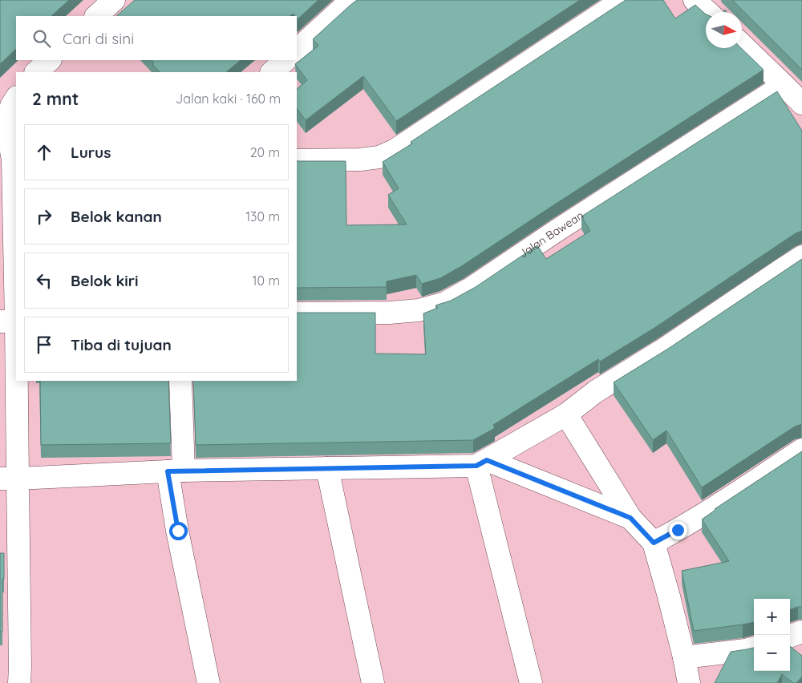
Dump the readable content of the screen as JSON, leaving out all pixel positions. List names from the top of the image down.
{
  "streets": {
    "street": ["Jalan Bawean"]
  },
  "north": "right",
  "page": {
    "search": "Cari di sini",
    "heading": ["2 mnt", "Jalan kaki · 160 m"],
    "list": [
      ["Lurus", "20 m"],
      ["Belok kanan", "130 m"],
      ["Belok kiri", "10 m"],
      "Tiba di tujuan"
    ],
    "map_buttons": ["+", "−"]
  }
}
